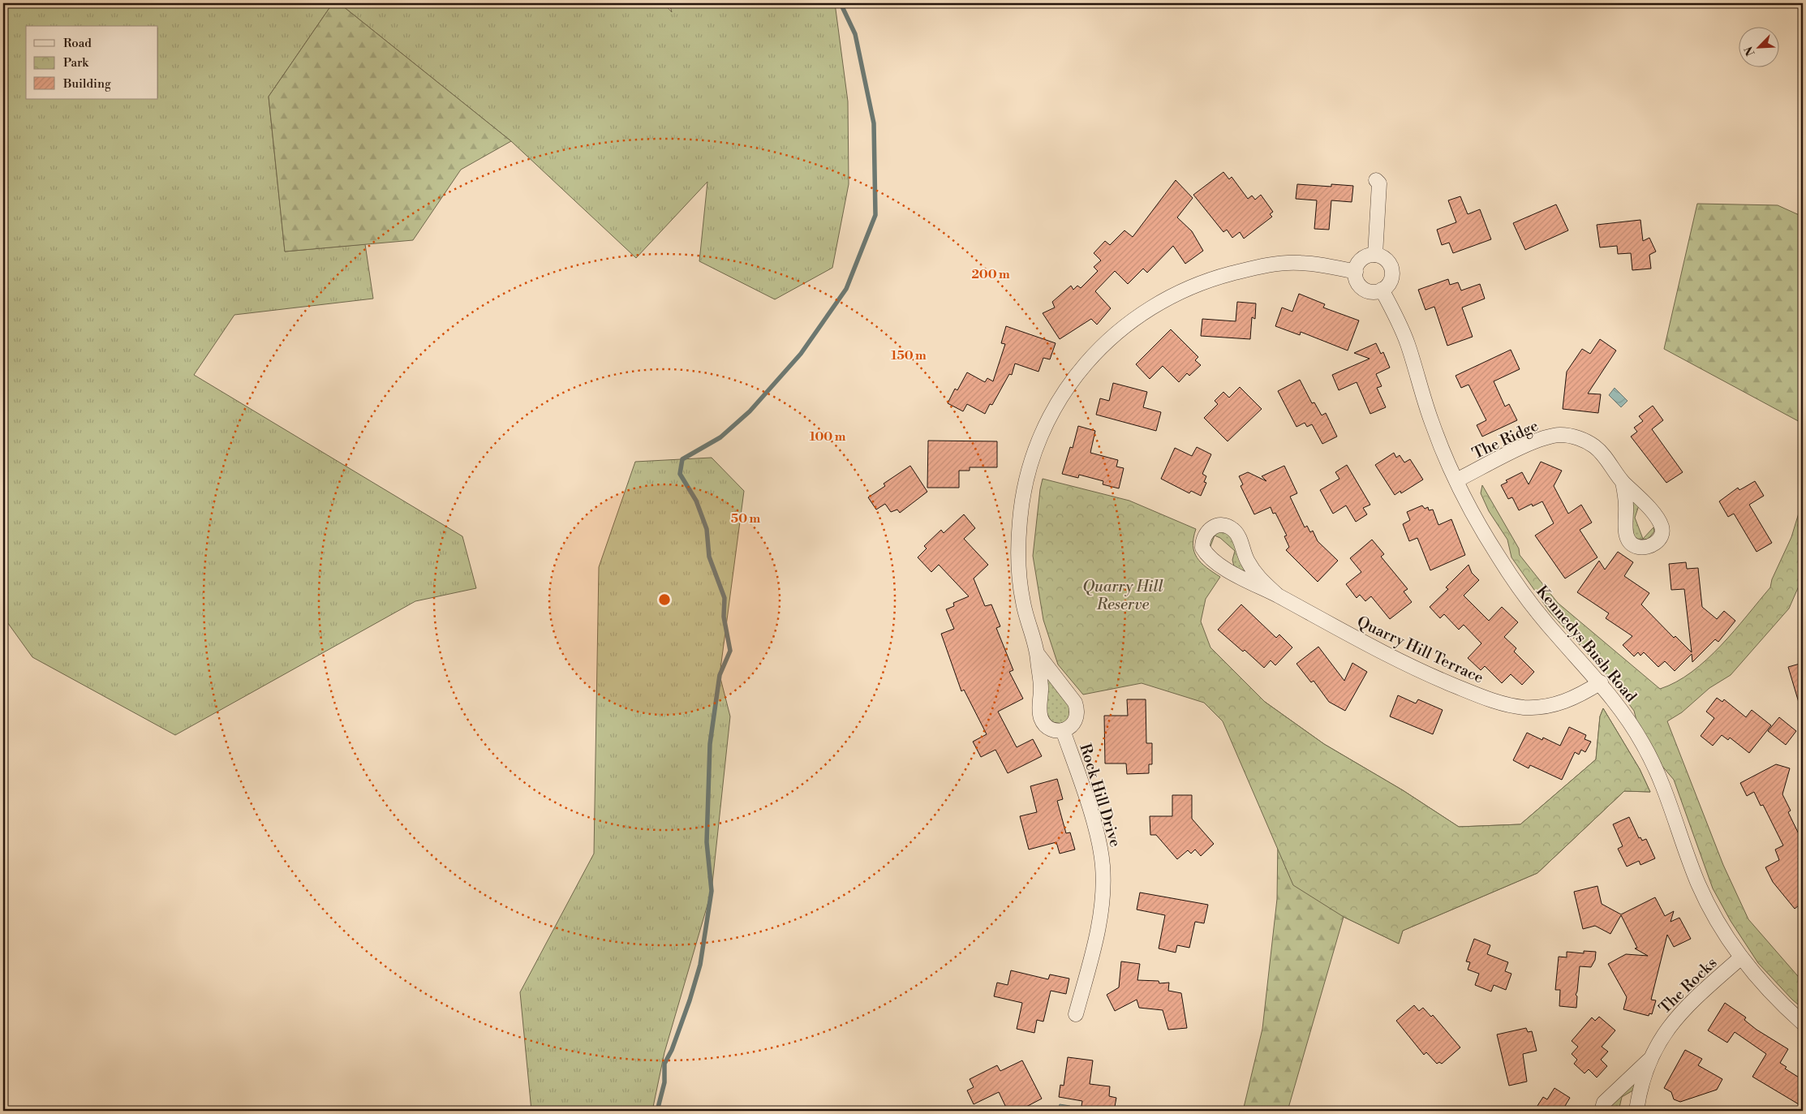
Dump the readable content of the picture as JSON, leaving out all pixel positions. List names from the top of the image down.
{
  "streets": {
    "street": [
      "The Ridge",
      "Kennedys Bush Road",
      "Quarry Hill Terrace",
      "Rock Hill Drive",
      "The Rocks"
    ]
  },
  "crossings": [
    ["The Ridge", "Kennedys Bush Road"],
    ["Kennedys Bush Road", "Quarry Hill Terrace"],
    ["Kennedys Bush Road", "Rock Hill Drive"],
    ["Kennedys Bush Road", "The Rocks"]
  ],
  "parks": ["Quarry Hill Reserve"],
  "legend": ["Road", "Park", "Building"],
  "north": "bottom left",
  "rings": [
    "200 m",
    "150 m",
    "100 m",
    "50 m"
  ]
}
